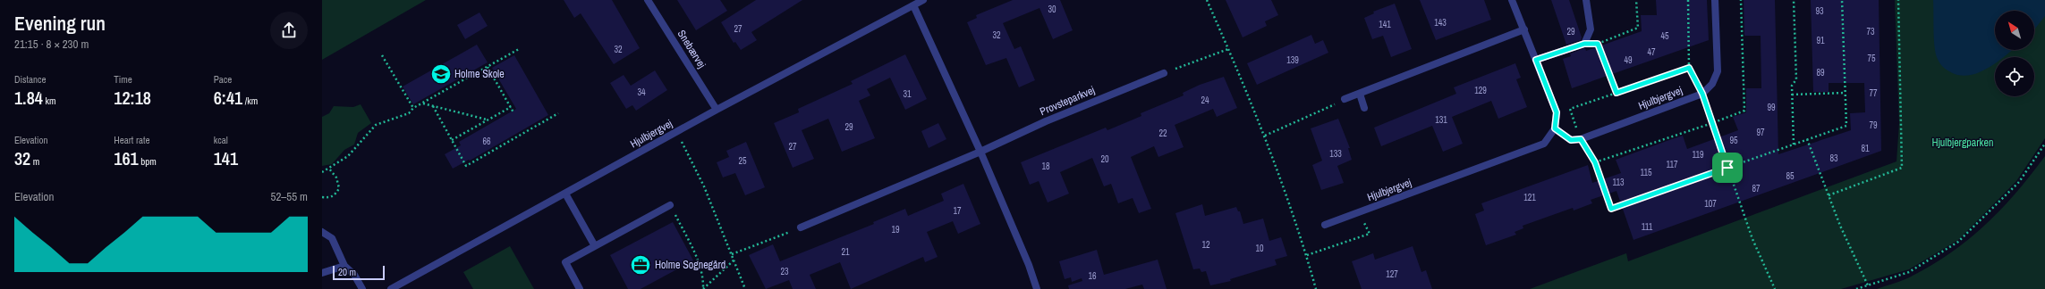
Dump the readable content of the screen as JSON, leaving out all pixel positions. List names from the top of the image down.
{
  "streets": {
    "street": ["Snebærvej", "Hjulbjergvej", "Provsteparkvej"]
  },
  "crossings": [
    ["Snebærvej", "Hjulbjergvej"]
  ],
  "parks": ["Hjulbjergparken"],
  "places": {
    "school or university": ["Holme Skole"],
    "office": ["Holme Sognegård"]
  },
  "house_numbers": [
    "30",
    "93",
    "143",
    "141",
    "27",
    "29",
    "73",
    "32",
    "45",
    "91",
    "32",
    "47",
    "75",
    "139",
    "49",
    "89",
    "129",
    "34",
    "77",
    "31",
    "24",
    "99",
    "131",
    "79",
    "29",
    "97",
    "22",
    "95",
    "66",
    "27",
    "81",
    "133",
    "119",
    "83",
    "20",
    "25",
    "117",
    "18",
    "115",
    "85",
    "113",
    "87",
    "121",
    "107",
    "17",
    "111",
    "19",
    "12",
    "10",
    "21",
    "23",
    "127",
    "16"
  ],
  "scale_bar": "20 m",
  "north": "top left",
  "page": {
    "heading": ["Evening run", "21:15 · 8 × 230 m"],
    "stats": [
      ["Distance", "1.84 km"],
      ["Time", "12:18"],
      ["Pace", "6:41 /km"],
      ["Elevation", "32 m"],
      ["Heart rate", "161 bpm"],
      ["kcal", "141"]
    ],
    "chart": ["Elevation", "52–55 m"],
    "scale": "20 m"
  }
}
